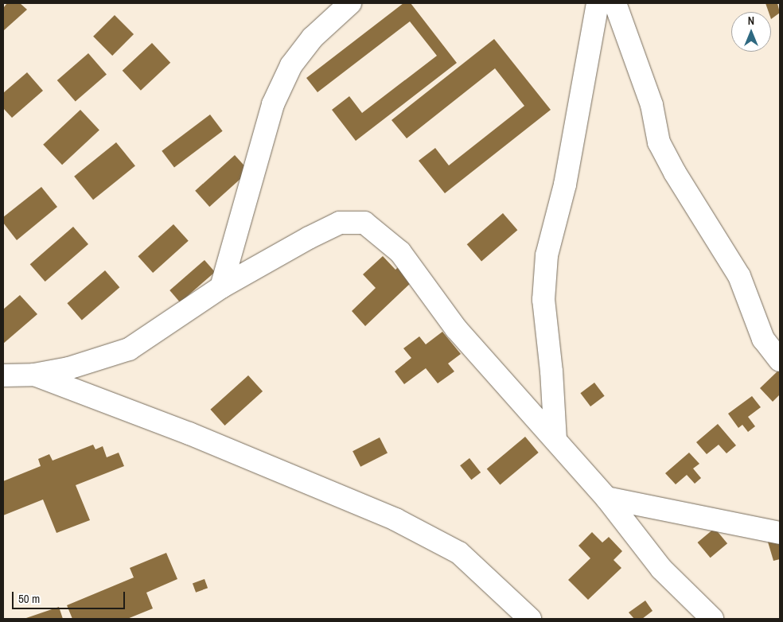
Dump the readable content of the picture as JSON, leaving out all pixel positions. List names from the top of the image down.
{
  "scale_bar": "50 m",
  "north": "top"
}
